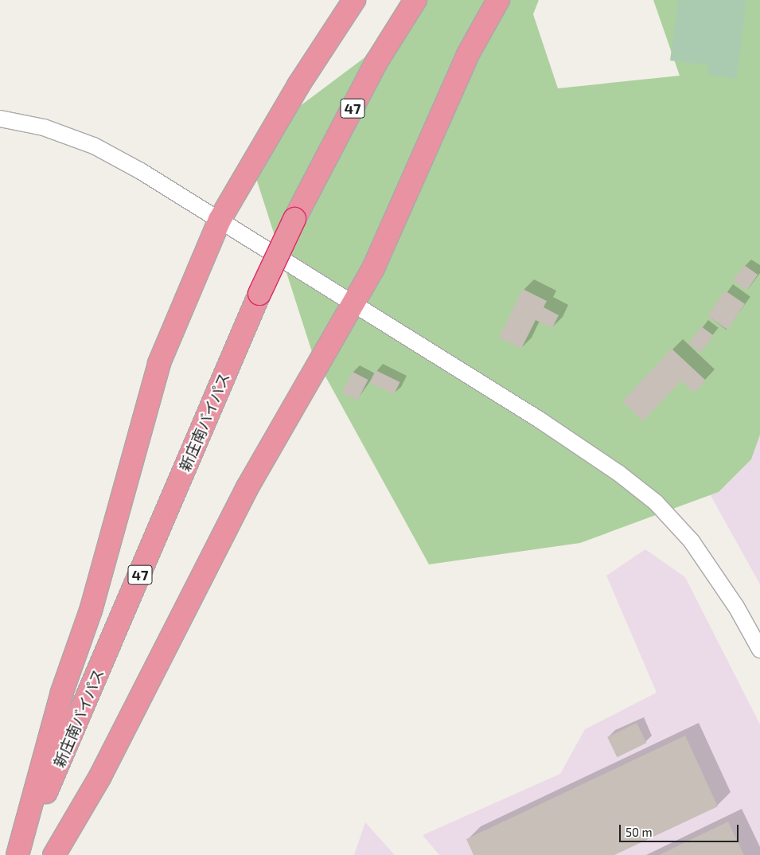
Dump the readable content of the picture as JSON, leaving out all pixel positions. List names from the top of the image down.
{
  "streets": {
    "highway": ["47", "新庄南バイパス"]
  },
  "scale_bar": "50 m"
}
